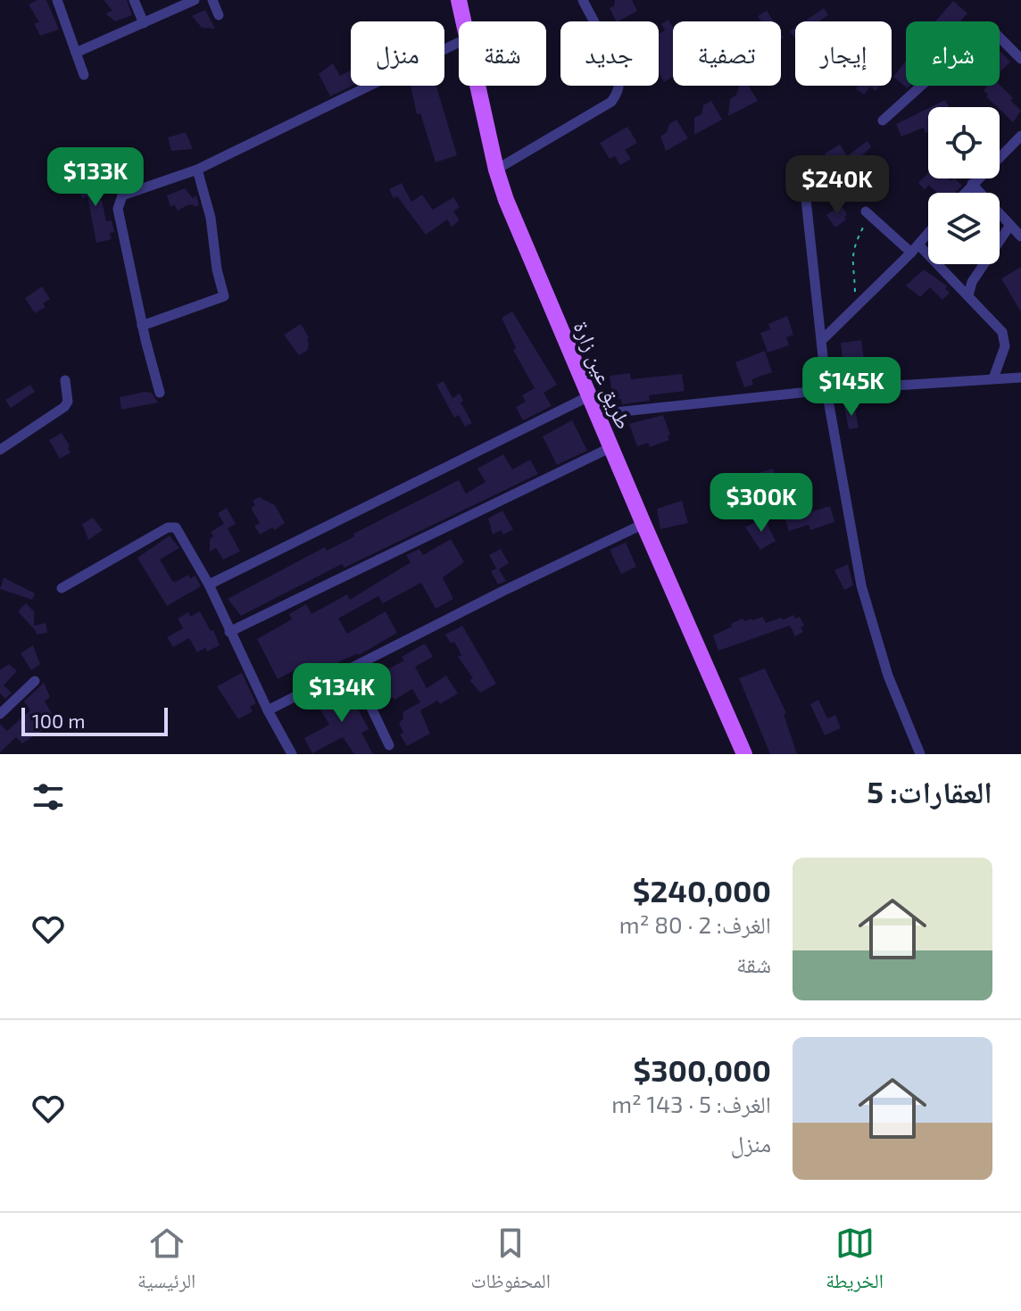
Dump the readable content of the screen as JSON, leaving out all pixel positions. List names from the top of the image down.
{
  "streets": {
    "main road": ["طريق عين زارة"]
  },
  "scale_bar": "100 m",
  "page": {
    "chip": [
      "شراء",
      "إيجار",
      "تصفية",
      "جديد",
      "شقة",
      "منزل"
    ],
    "price": [
      "$133K",
      "$240K",
      "$145K",
      "$300K",
      "$134K"
    ],
    "scale": "100 m",
    "heading": "العقارات: 5",
    "list": [
      {
        "name": "$240,000",
        "note": "الغرف: 2 · 80 m² · شقة"
      },
      {
        "name": "$300,000",
        "note": "الغرف: 5 · 143 m² · منزل"
      }
    ],
    "tabs": ["الخريطة", "المحفوظات", "الرئيسية"]
  }
}
